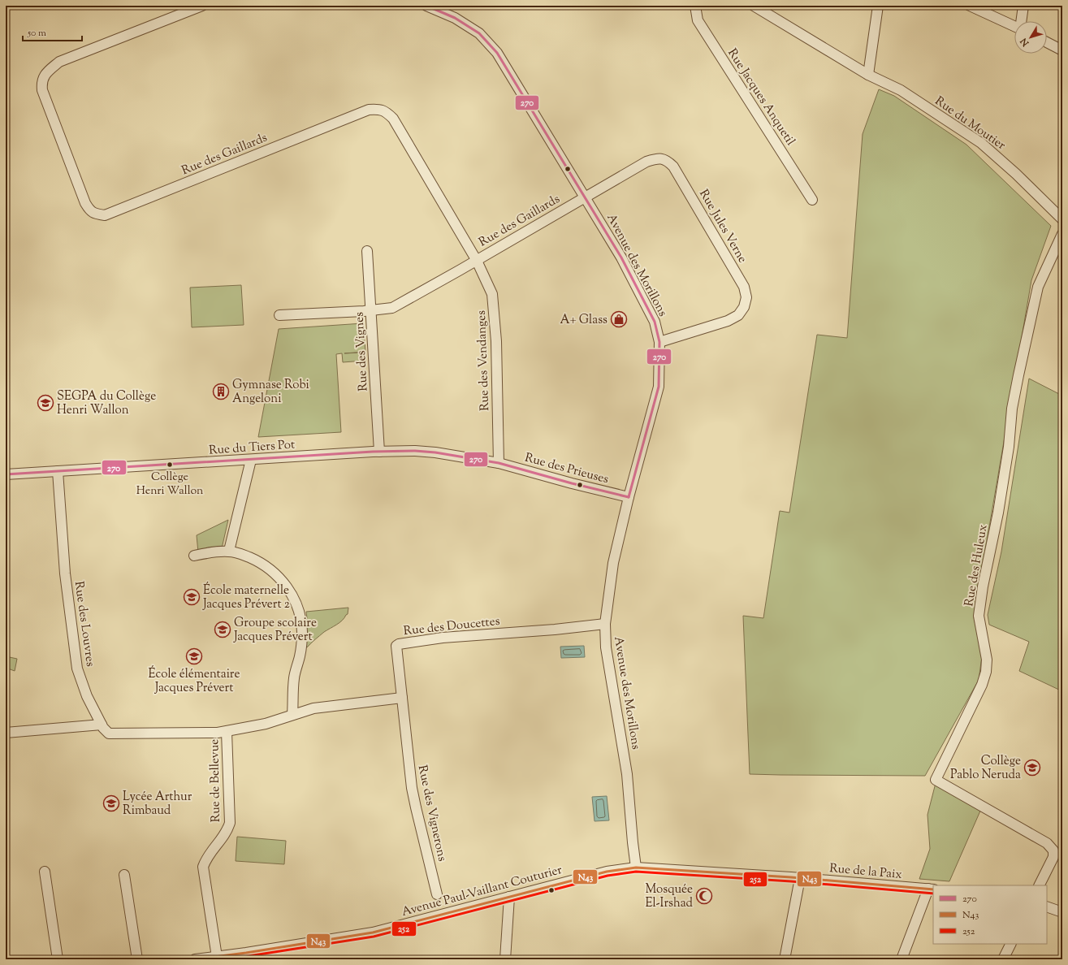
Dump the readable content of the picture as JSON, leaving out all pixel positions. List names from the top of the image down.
{
  "streets": {
    "street": [
      "Rue Jacques Anquetil",
      "Rue du Moutier",
      "Rue des Gaillards",
      "Rue Jules Verne",
      "Avenue des Morillons",
      "Rue des Vignes",
      "Rue des Vendanges",
      "Rue du Tiers Pot",
      "Rue des Prieuses",
      "Rue des Huleux",
      "Rue des Louvres",
      "Rue des Doucettes",
      "Rue de Bellevue",
      "Rue des Vignerons",
      "Rue de la Paix",
      "Avenue Paul-Vaillant Couturier"
    ]
  },
  "crossings": [
    ["Rue des Gaillards", "Rue Jules Verne"],
    ["Rue des Gaillards", "Avenue des Morillons"],
    ["Rue des Gaillards", "Rue des Vendanges"],
    ["Rue Jules Verne", "Avenue des Morillons"],
    ["Avenue des Morillons", "Rue des Prieuses"],
    ["Avenue des Morillons", "Rue des Doucettes"],
    ["Avenue des Morillons", "Avenue Paul-Vaillant Couturier"],
    ["Rue des Vignes", "Rue du Tiers Pot"],
    ["Rue des Vendanges", "Rue du Tiers Pot"],
    ["Rue des Vendanges", "Rue des Prieuses"],
    ["Rue du Tiers Pot", "Rue des Prieuses"],
    ["Rue du Tiers Pot", "Rue des Louvres"],
    ["Rue des Louvres", "Rue de Bellevue"],
    ["Rue des Doucettes", "Rue des Vignerons"],
    ["Rue de Bellevue", "Avenue Paul-Vaillant Couturier"],
    ["Rue de la Paix", "Avenue Paul-Vaillant Couturier"]
  ],
  "places": {
    "shop": ["A+ Glass"],
    "building": ["Gymnase Robi Angeloni"],
    "school or university": [
      "SEGPA du Collège Henri Wallon",
      "École maternelle Jacques Prévert 2",
      "Groupe scolaire Jacques Prévert",
      "École élémentaire Jacques Prévert",
      "Collège Pablo Neruda",
      "Lycée Arthur Rimbaud"
    ],
    "other": ["Collège Henri Wallon"],
    "mosque": ["Mosquée El-Irshad"]
  },
  "lines": ["transit line 270", "transit line N43", "transit line 252"],
  "legend": ["270", "N43", "252"],
  "scale_bar": "50 m",
  "north": "bottom left"
}
